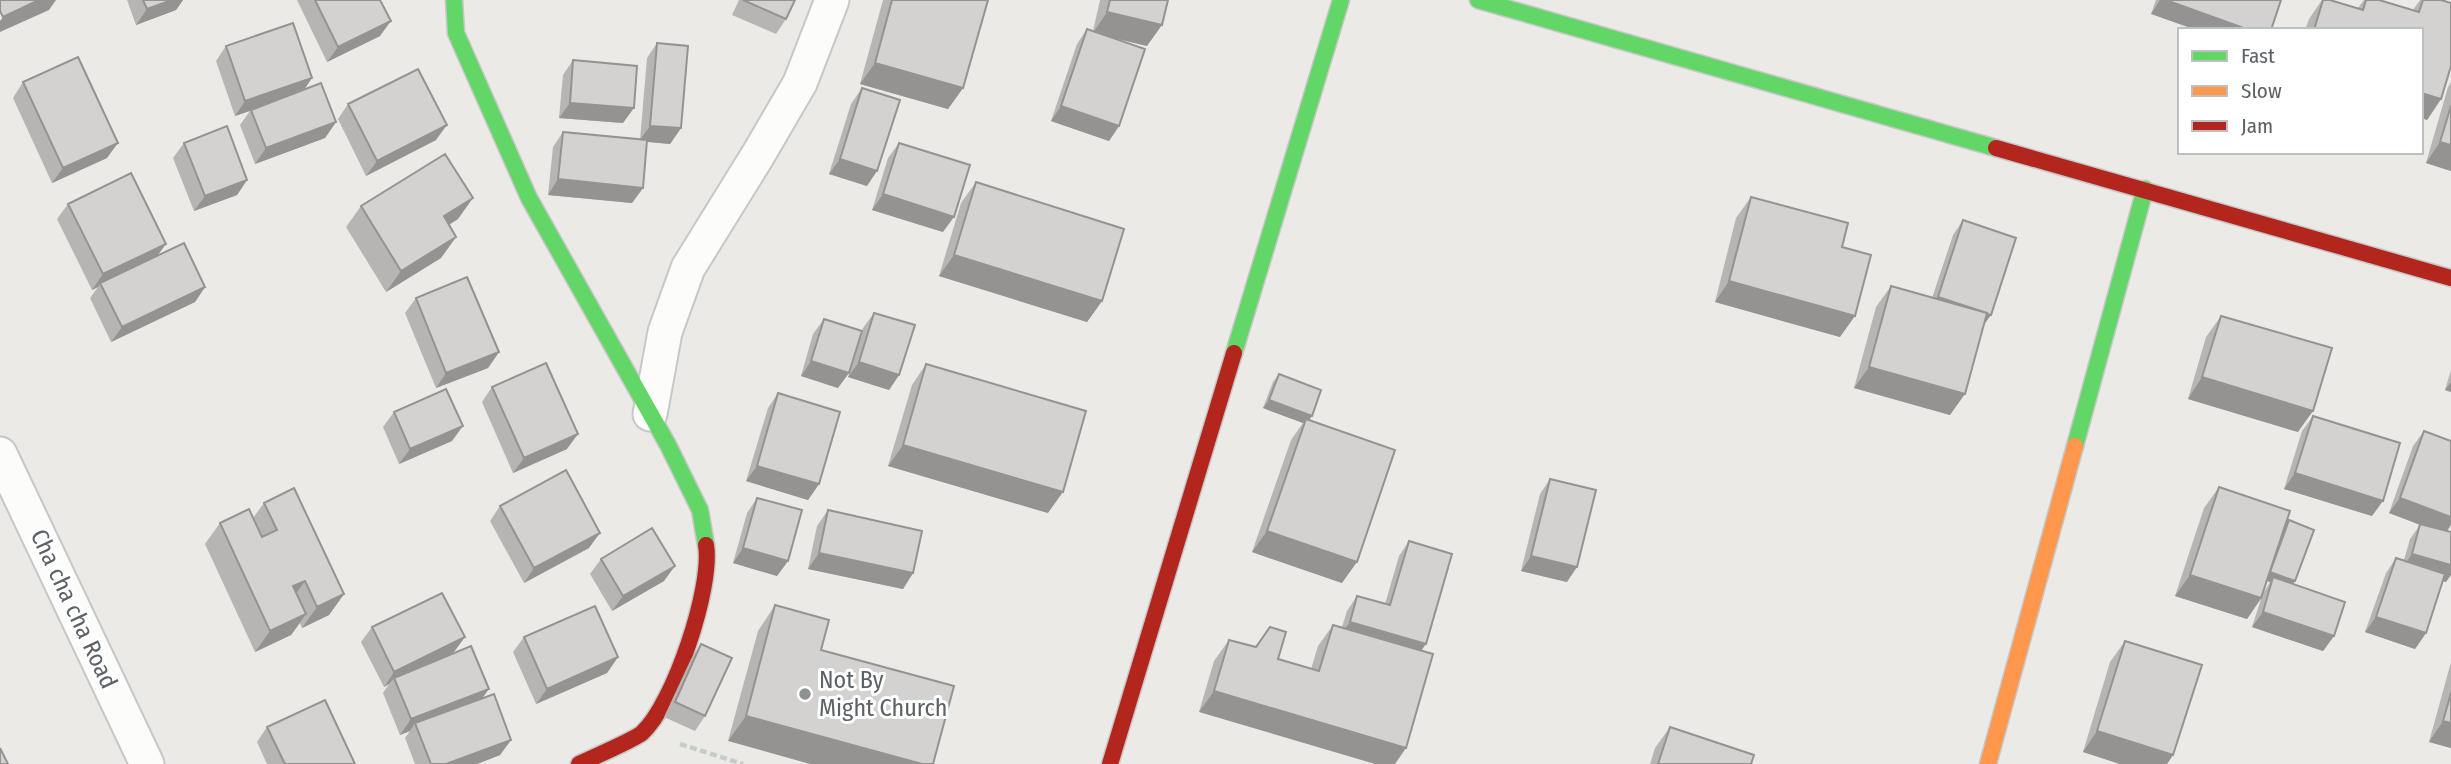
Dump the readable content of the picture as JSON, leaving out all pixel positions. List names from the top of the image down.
{
  "streets": {
    "street": ["Cha cha cha Road"]
  },
  "places": ["Not By Might Church"],
  "legend": ["Fast", "Slow", "Jam"]
}
